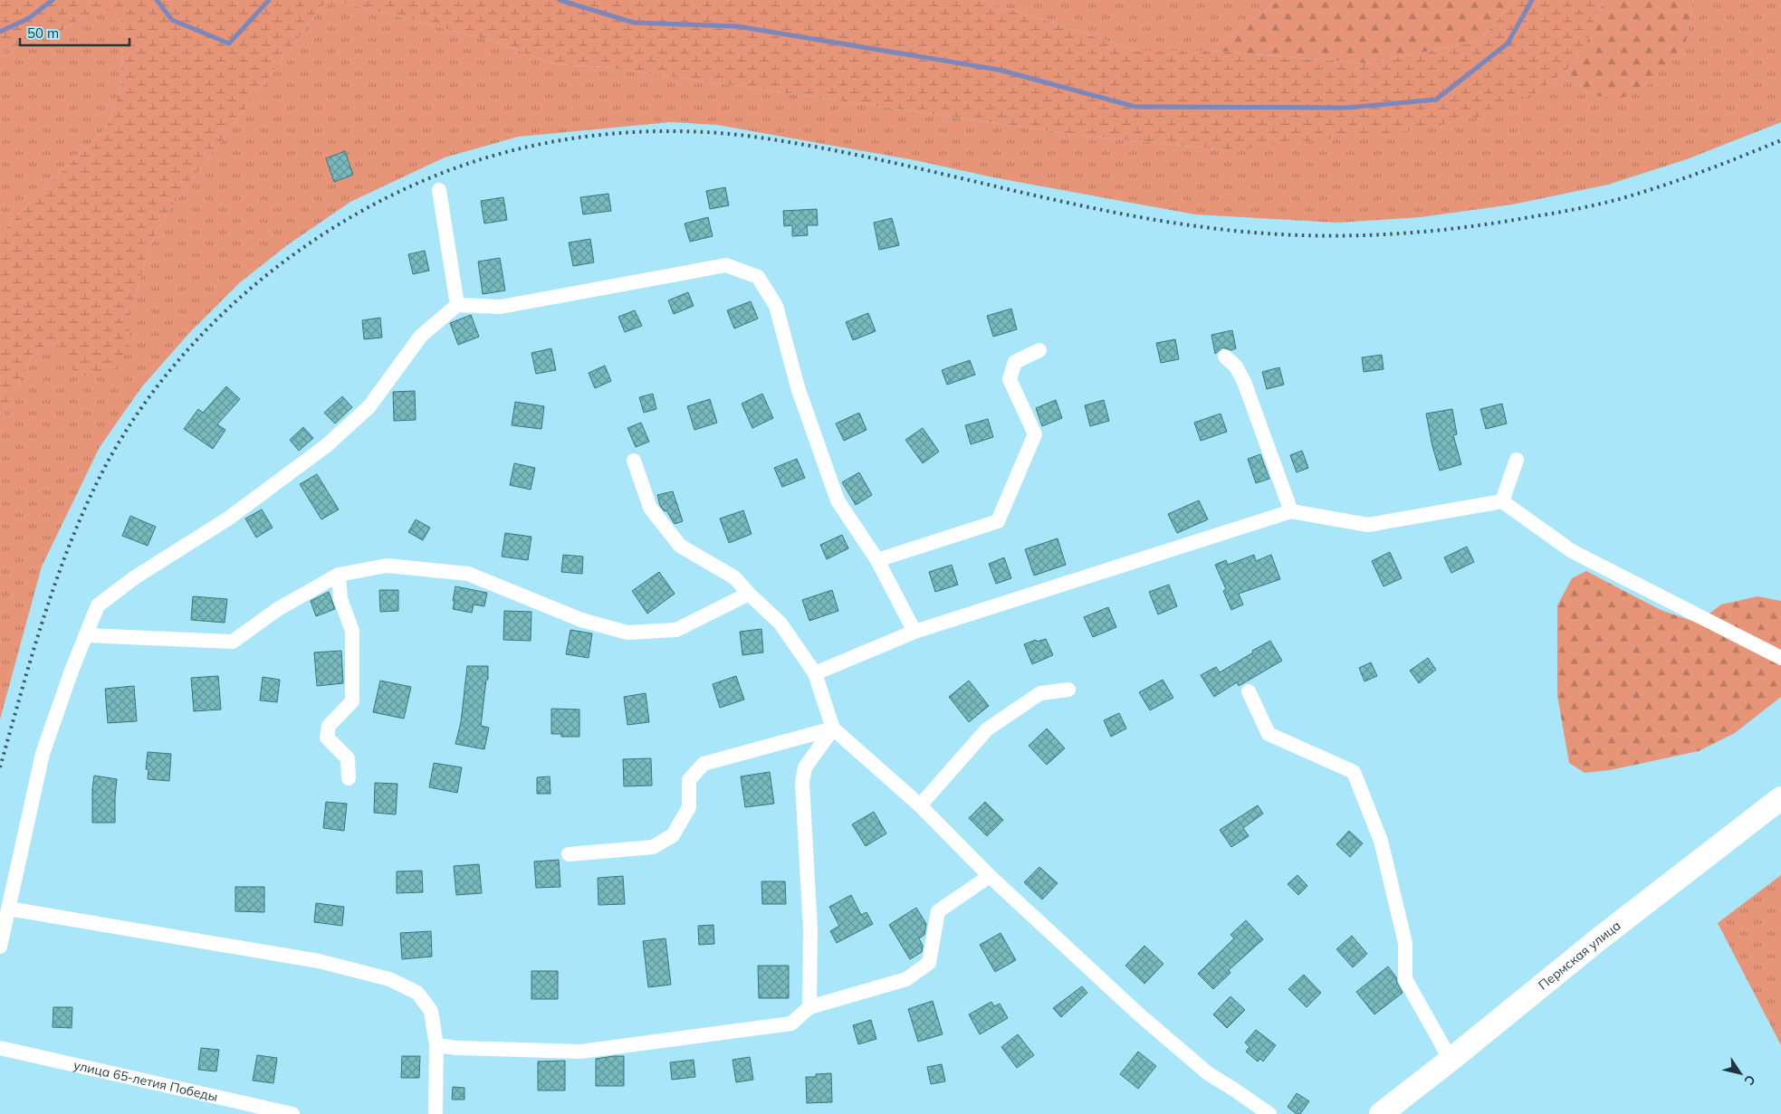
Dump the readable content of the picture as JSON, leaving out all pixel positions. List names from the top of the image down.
{
  "streets": {
    "main road": ["Пермская улица"],
    "street": ["улица 65-летия Победы"]
  },
  "scale_bar": "50 m",
  "north": "bottom right"
}
